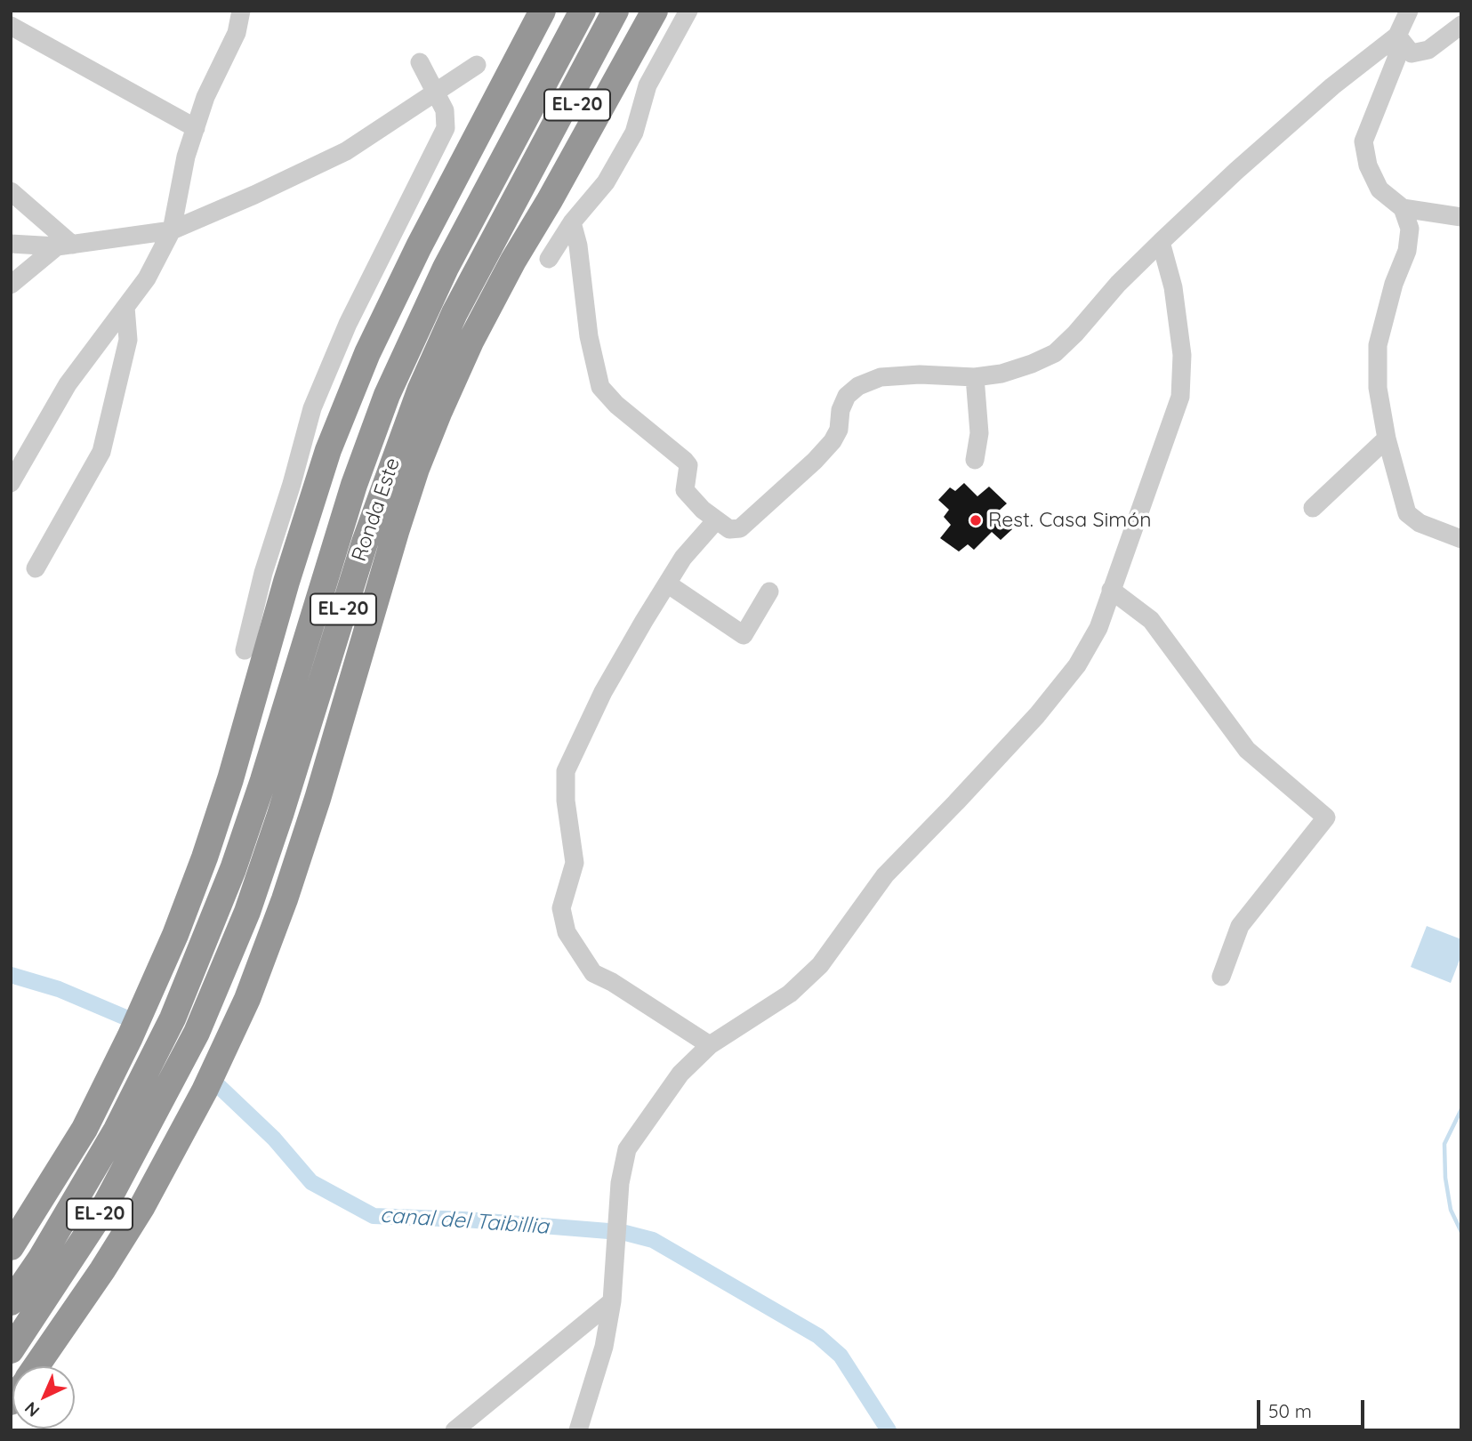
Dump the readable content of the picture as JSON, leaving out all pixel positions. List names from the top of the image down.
{
  "streets": {
    "highway": ["EL-20", "Ronda Este"]
  },
  "crossings": [
    ["EL-20", "Ronda Este"]
  ],
  "water": ["canal del Taibillia"],
  "places": ["Rest. Casa Simón"],
  "scale_bar": "50 m",
  "north": "bottom left"
}
